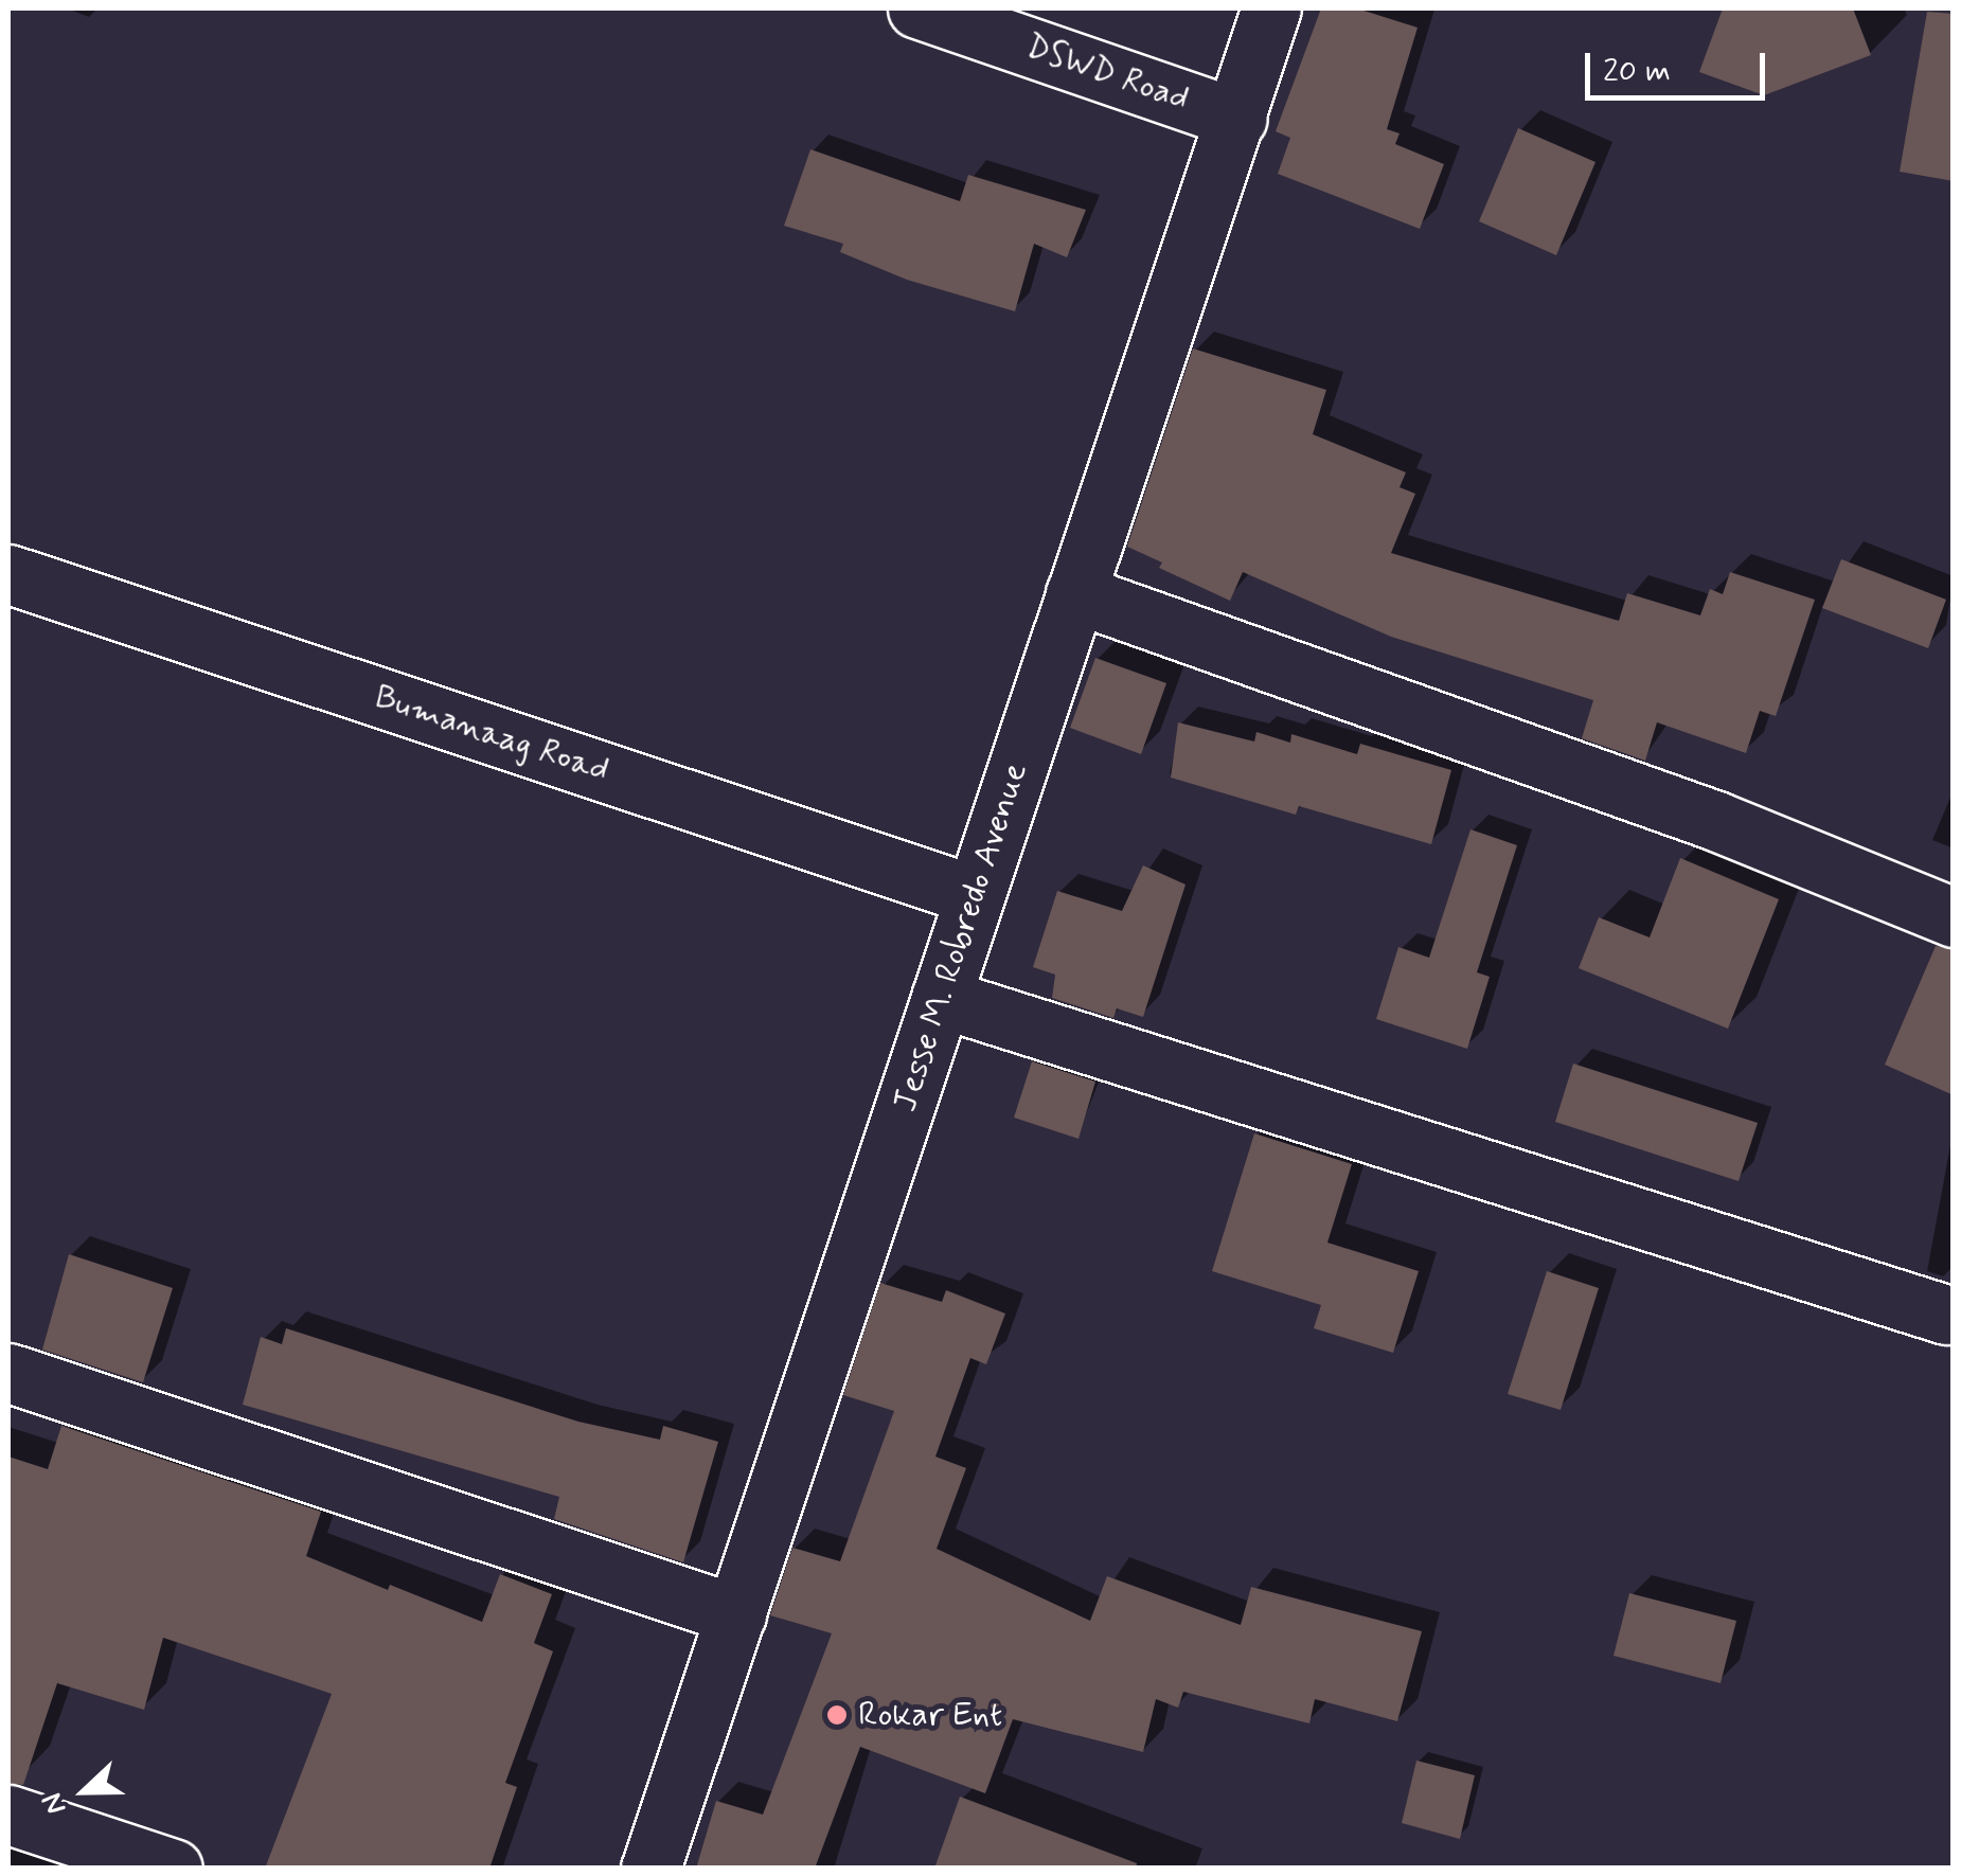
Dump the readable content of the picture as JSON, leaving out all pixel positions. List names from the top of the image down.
{
  "streets": {
    "street": ["DSWD Road", "Bumanaag Road", "Jesse M. Robredo Avenue"]
  },
  "crossings": [
    ["DSWD Road", "Jesse M. Robredo Avenue"],
    ["Bumanaag Road", "Jesse M. Robredo Avenue"]
  ],
  "places": ["Rokar Ent"],
  "scale_bar": "20 m",
  "north": "left"
}
